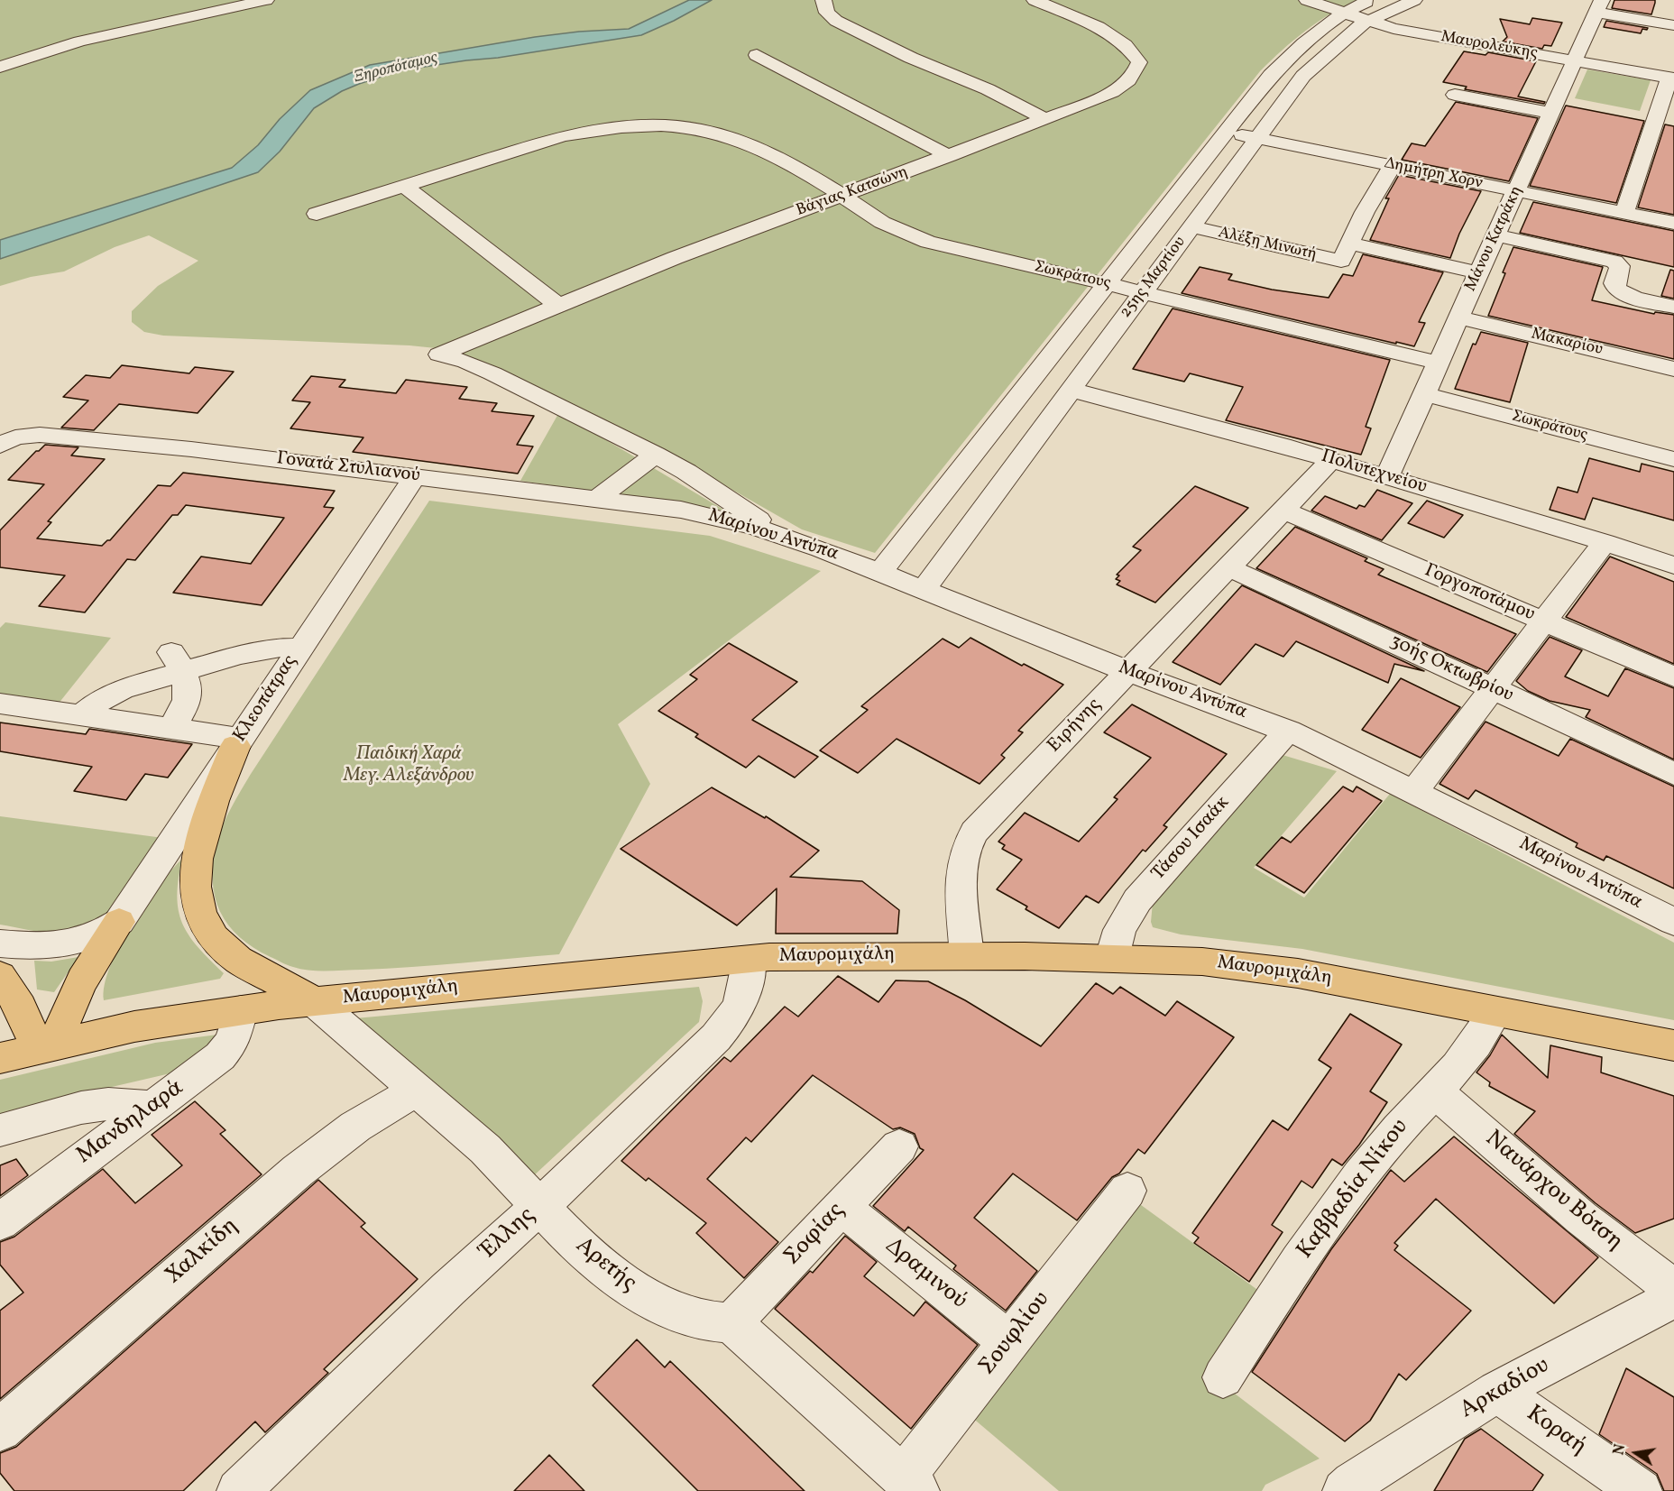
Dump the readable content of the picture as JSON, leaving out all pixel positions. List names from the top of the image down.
{
  "streets": {
    "main road": ["Μαυρομιχάλη"],
    "street": [
      "Μαυρολεύκης",
      "Δημήτρη Χορν",
      "Βάγιας Κατσώνη",
      "Μάνου Κατράκη",
      "Αλέξη Μινωτή",
      "Σωκράτους",
      "25ης Μαρτίου",
      "Μακαρίου",
      "Γονατά Στυλιανού",
      "Πολυτεχνείου",
      "Μαρίνου Αντύπα",
      "Γοργοποτάμου",
      "30ής Οκτωβρίου",
      "Κλεοπάτρας",
      "Ειρήνης",
      "Τάσου Ισαάκ",
      "Μανδηλαρά",
      "Καββαδία Νίκου",
      "Ναυάρχου Βότση",
      "Έλλης",
      "Σοφίας",
      "Χαλκίδη",
      "Αρετής",
      "Δραμινού",
      "Σουφλίου",
      "Αρκαδίου",
      "Κοραή"
    ]
  },
  "crossings": [
    ["Μαυρολεύκης", "Μάνου Κατράκη"],
    ["Μαυρολεύκης", "25ης Μαρτίου"],
    ["Δημήτρη Χορν", "Μάνου Κατράκη"],
    ["Δημήτρη Χορν", "25ης Μαρτίου"],
    ["Βάγιας Κατσώνη", "Σωκράτους"],
    ["Μάνου Κατράκη", "Αλέξη Μινωτή"],
    ["Μάνου Κατράκη", "Σωκράτους"],
    ["Μάνου Κατράκη", "Μακαρίου"],
    ["Μάνου Κατράκη", "Πολυτεχνείου"],
    ["Αλέξη Μινωτή", "25ης Μαρτίου"],
    ["Σωκράτους", "25ης Μαρτίου"],
    ["25ης Μαρτίου", "Πολυτεχνείου"],
    ["25ης Μαρτίου", "Μαρίνου Αντύπα"],
    ["Γονατά Στυλιανού", "Μαρίνου Αντύπα"],
    ["Γονατά Στυλιανού", "Κλεοπάτρας"],
    ["Πολυτεχνείου", "Ειρήνης"],
    ["Μαρίνου Αντύπα", "Ειρήνης"],
    ["Μαρίνου Αντύπα", "Τάσου Ισαάκ"],
    ["Γοργοποτάμου", "Ειρήνης"],
    ["30ής Οκτωβρίου", "Ειρήνης"],
    ["Ειρήνης", "Μαυρομιχάλη"],
    ["Τάσου Ισαάκ", "Μαυρομιχάλη"],
    ["Μαυρομιχάλη", "Μανδηλαρά"],
    ["Μαυρομιχάλη", "Καββαδία Νίκου"],
    ["Μαυρομιχάλη", "Έλλης"],
    ["Μαυρομιχάλη", "Αρετής"],
    ["Καββαδία Νίκου", "Ναυάρχου Βότση"],
    ["Έλλης", "Αρετής"],
    ["Σοφίας", "Αρετής"],
    ["Σοφίας", "Δραμινού"],
    ["Χαλκίδη", "Αρετής"],
    ["Δραμινού", "Σουφλίου"],
    ["Αρκαδίου", "Κοραή"]
  ],
  "water": ["Ξηροπόταμος"],
  "parks": ["Παιδική Χαρά Μεγ. Αλεξάνδρου"],
  "north": "left"
}
